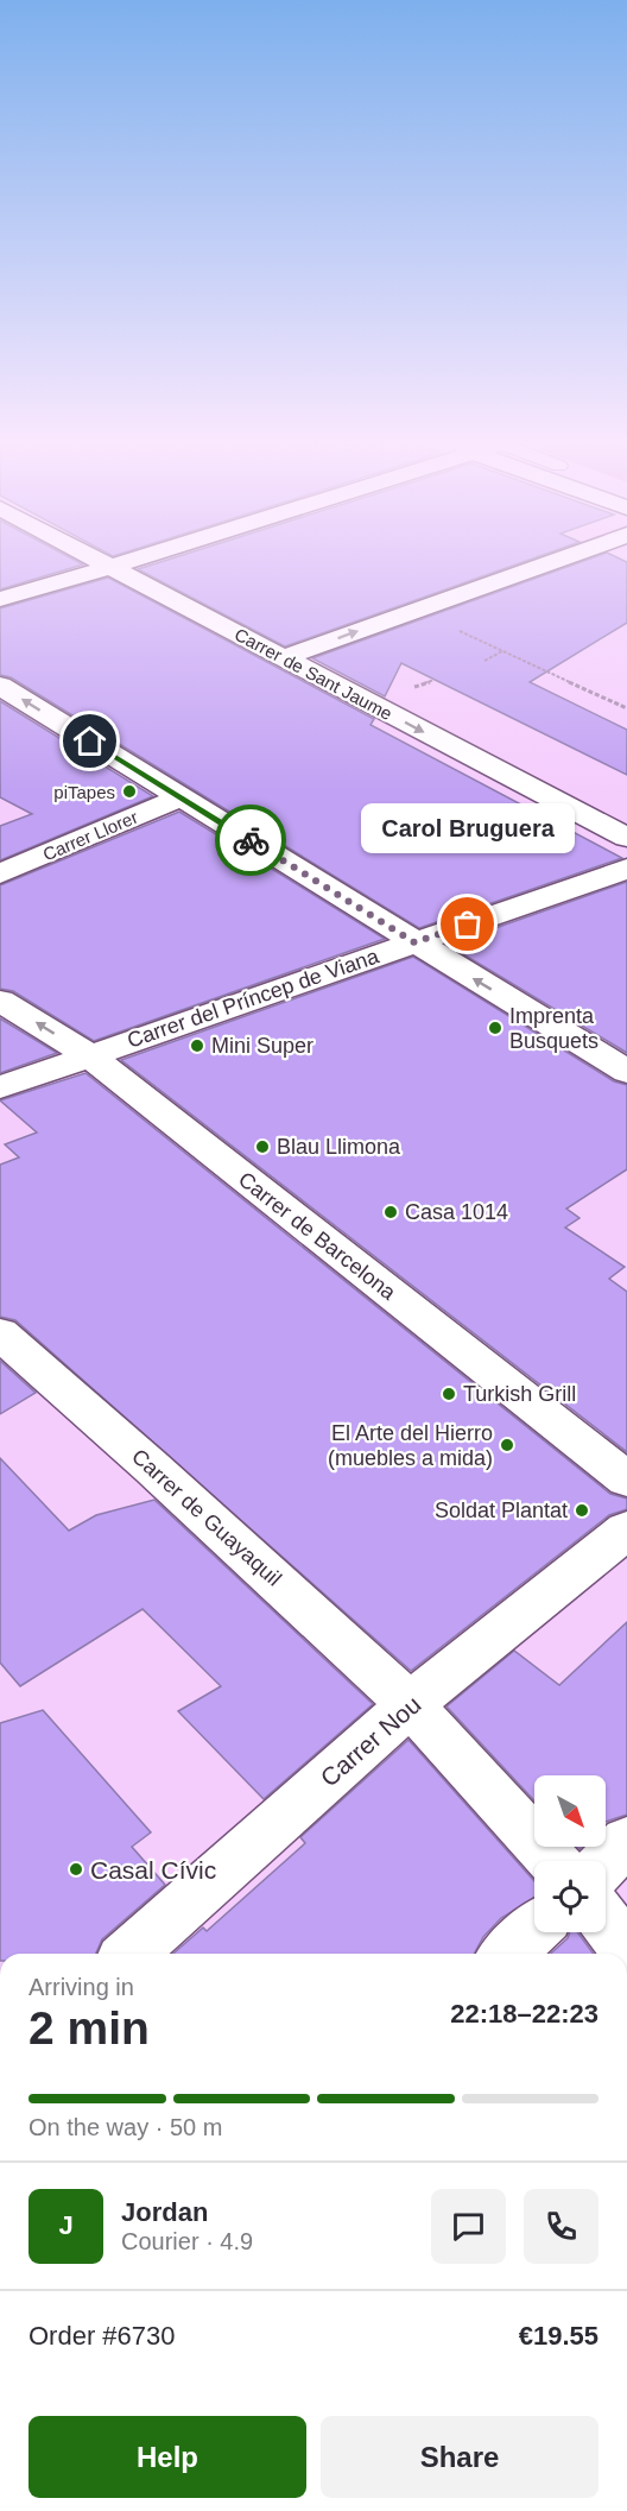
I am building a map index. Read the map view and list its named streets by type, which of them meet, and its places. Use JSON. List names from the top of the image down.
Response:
{
  "streets": {
    "street": [
      "Carrer de Sant Jaume",
      "Carrer Llorer",
      "Carrer del Príncep de Viana",
      "Carrer de Barcelona",
      "Carrer de Guayaquil",
      "Carrer Nou"
    ]
  },
  "crossings": [
    ["Carrer del Príncep de Viana", "Carrer de Barcelona"],
    ["Carrer de Guayaquil", "Carrer Nou"]
  ],
  "places": [
    "piTapes",
    "Carol Bruguera",
    "Imprenta Busquets",
    "Mini Super",
    "Blau Llimona",
    "Casa 1014",
    "Turkish Grill",
    "El Arte del Hierro (muebles a mida)",
    "Soldat Plantat",
    "Casal Cívic"
  ],
  "north": "bottom right",
  "page": {
    "bubble": "Carol Bruguera",
    "heading": ["2 min", "Arriving in", "22:18–22:23"],
    "panel": [
      "Jordan",
      "Courier · 4.9",
      "Order #6730",
      "€19.55"
    ],
    "bar": "On the way · 50 m",
    "round": "J",
    "buttons": ["Help", "Share"]
  }
}
